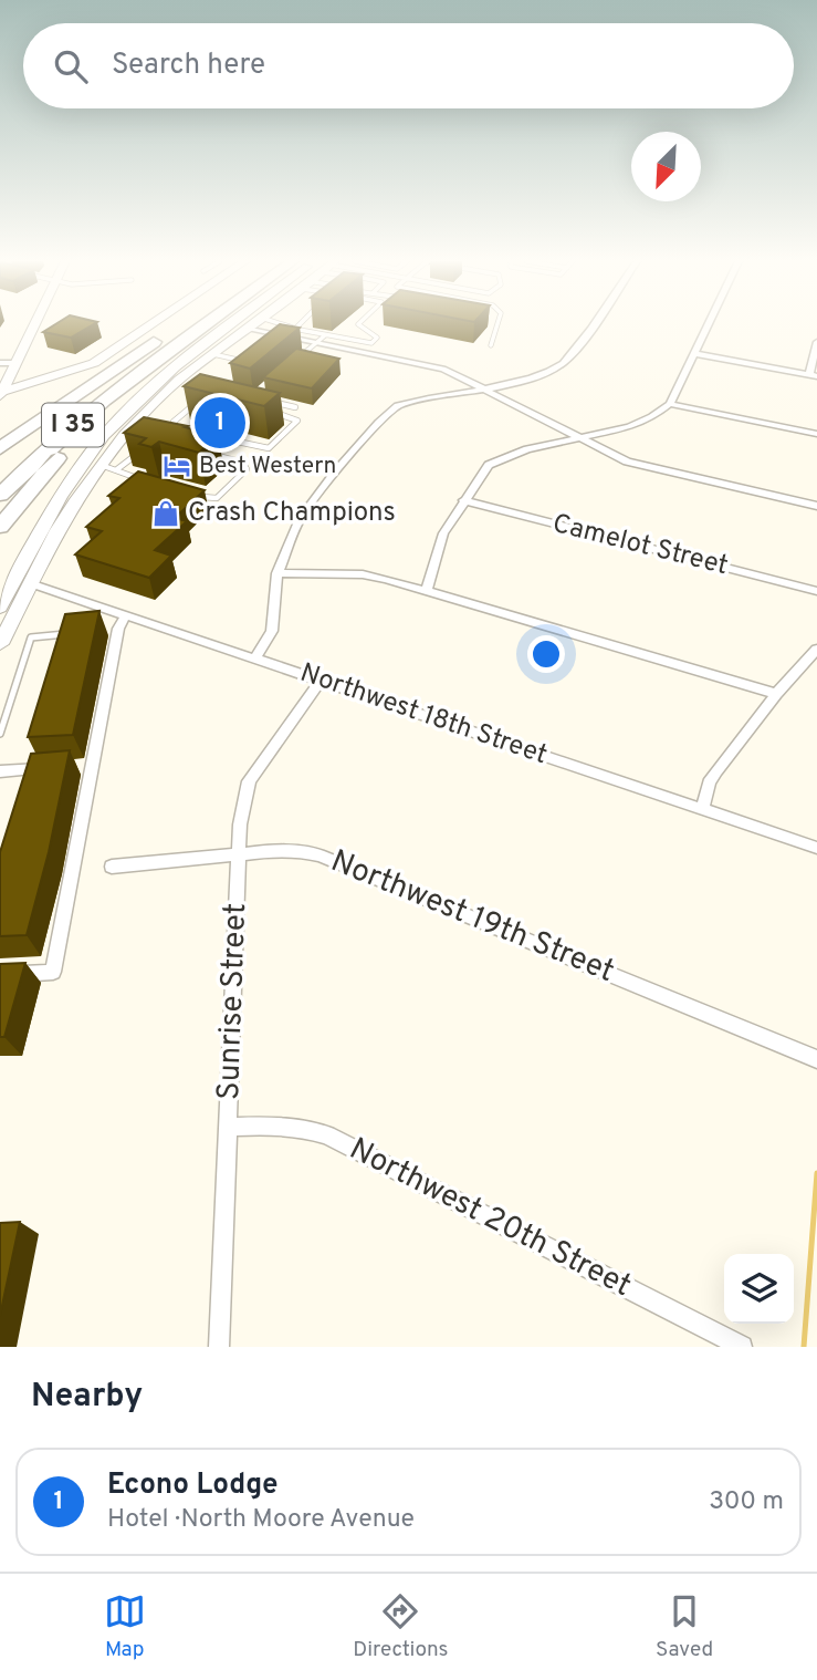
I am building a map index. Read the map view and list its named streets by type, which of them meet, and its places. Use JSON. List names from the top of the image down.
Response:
{
  "streets": {
    "highway": ["I 35"],
    "street": [
      "Camelot Street",
      "Northwest 18th Street",
      "Northwest 19th Street",
      "Sunrise Street",
      "Northwest 20th Street"
    ]
  },
  "crossings": [
    ["Northwest 18th Street", "Sunrise Street"],
    ["Northwest 19th Street", "Sunrise Street"],
    ["Sunrise Street", "Northwest 20th Street"]
  ],
  "places": {
    "hotel": ["Best Western"],
    "shop": ["Crash Champions"]
  },
  "north": "bottom left",
  "page": {
    "search": "Search here",
    "pins": "1",
    "heading": "Nearby",
    "list": [
      {
        "mark": "1",
        "name": "Econo Lodge",
        "note": "Hotel · North Moore Avenue",
        "value": "300 m"
      }
    ],
    "nav": ["Map", "Directions", "Saved"]
  }
}
